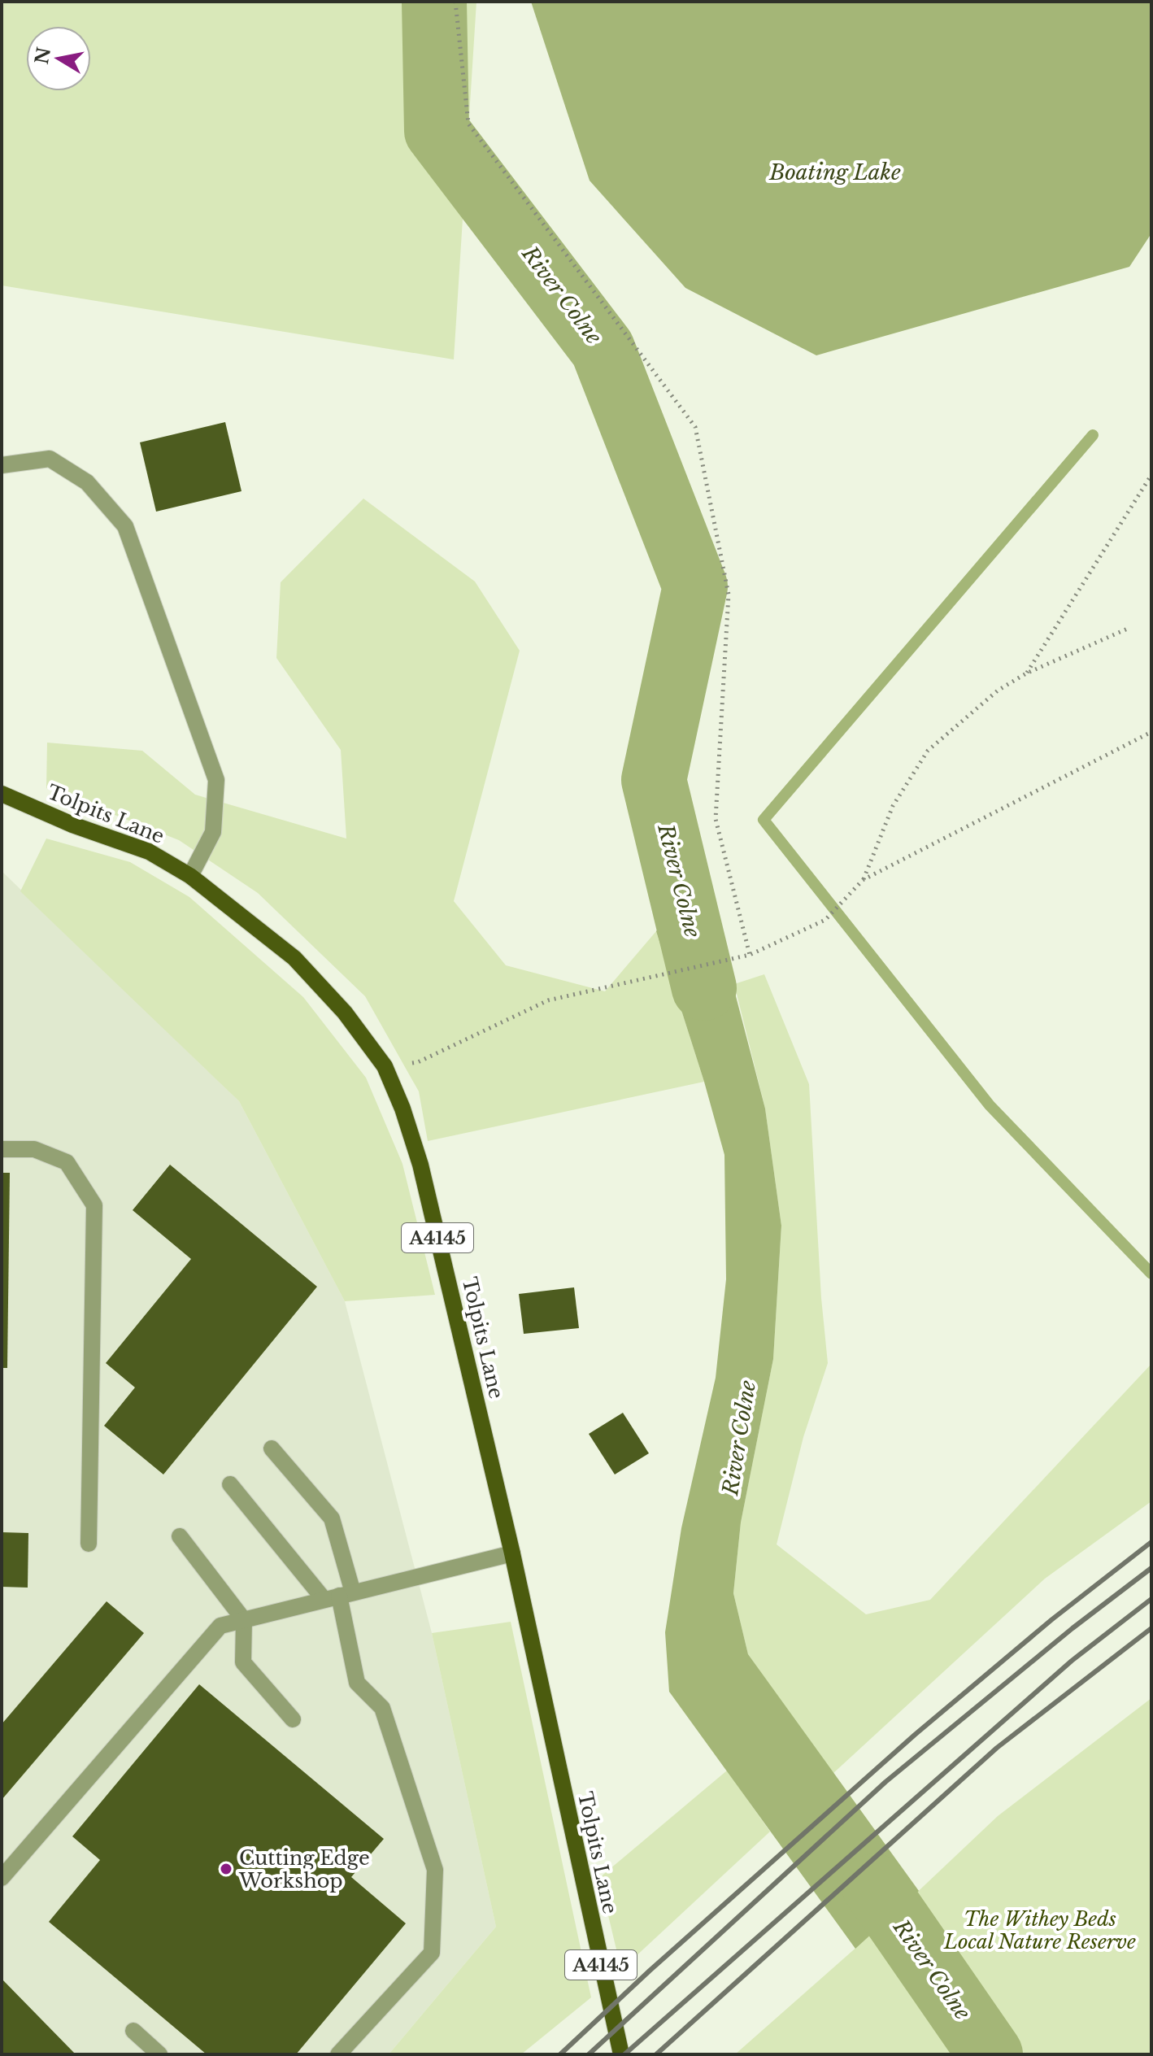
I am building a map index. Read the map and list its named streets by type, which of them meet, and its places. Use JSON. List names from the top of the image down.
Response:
{
  "streets": {
    "main road": ["Tolpits Lane", "A4145"]
  },
  "water": ["Boating Lake", "River Colne"],
  "parks": ["The Withey Beds Local Nature Reserve"],
  "places": ["Cutting Edge Workshop"],
  "north": "left"
}
